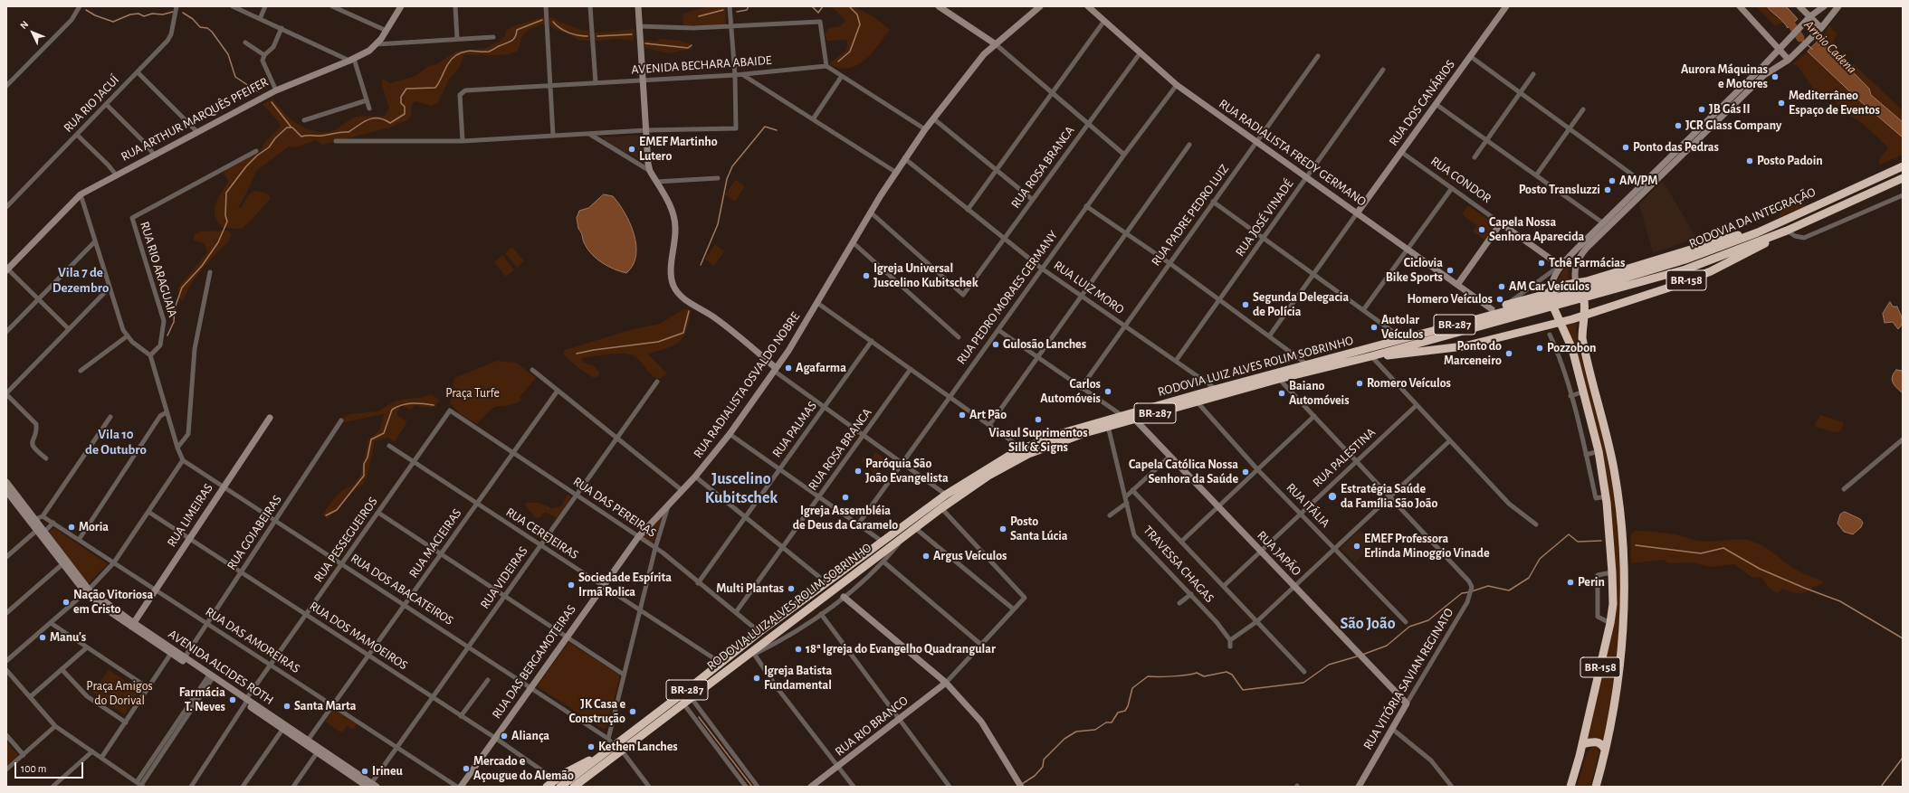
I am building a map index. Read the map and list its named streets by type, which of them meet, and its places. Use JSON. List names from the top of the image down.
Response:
{
  "streets": {
    "highway": [
      "RODOVIA DA INTEGRAÇÃO",
      "BR-158",
      "BR-287",
      "RODOVIA LUIZ ALVES ROLIM SOBRINHO"
    ],
    "street": [
      "AVENIDA BECHARA ABAIDE",
      "RUA DOS CANÁRIOS",
      "RUA RIO JACUÍ",
      "RUA ARTHUR MARQUÊS PFEIFER",
      "RUA RADIALISTA FREDY GERMANO",
      "RUA ROSA BRANCA",
      "RUA CONDOR",
      "RUA PADRE PEDRO LUIZ",
      "RUA JOSÉ VINADÉ",
      "RUA RIO ARAGUAIA",
      "RUA LUIZ MORO",
      "RUA PEDRO MORAES GERMANY",
      "RUA RADIALISTA OSVALDO NOBRE",
      "RUA PALMAS",
      "RUA PALESTINA",
      "RUA ITÁLIA",
      "RUA DAS PEREIRAS",
      "RUA LIMEIRAS",
      "RUA GOIABEIRAS",
      "RUA CEREJEIRAS",
      "RUA PESSEGUEIROS",
      "RUA MACIEIRAS",
      "RUA JAPÃO",
      "TRAVESSA CHAGAS",
      "RUA VIDEIRAS",
      "RUA DOS ABACATEIROS",
      "RUA DOS MAMOEIROS",
      "RUA DAS AMOREIRAS",
      "RUA DAS BERGAMOTEIRAS",
      "AVENIDA ALCIDES ROTH",
      "RUA VITÓRIA SAVIAN REGINATO",
      "RUA RIO BRANCO"
    ]
  },
  "crossings": [
    ["RUA DOS CANÁRIOS", "RUA RADIALISTA FREDY GERMANO"],
    ["RUA DOS CANÁRIOS", "RUA CONDOR"],
    ["RUA RADIALISTA FREDY GERMANO", "RUA ROSA BRANCA"],
    ["RUA RADIALISTA FREDY GERMANO", "RUA PADRE PEDRO LUIZ"],
    ["RUA RADIALISTA FREDY GERMANO", "RUA JOSÉ VINADÉ"],
    ["RUA RADIALISTA FREDY GERMANO", "RUA PEDRO MORAES GERMANY"],
    ["RUA RADIALISTA FREDY GERMANO", "BR-287"],
    ["RUA ROSA BRANCA", "RUA LUIZ MORO"],
    ["RUA ROSA BRANCA", "RUA RADIALISTA OSVALDO NOBRE"],
    ["RUA ROSA BRANCA", "RUA DAS PEREIRAS"],
    ["RUA PADRE PEDRO LUIZ", "RUA LUIZ MORO"],
    ["RUA JOSÉ VINADÉ", "RUA LUIZ MORO"],
    ["RODOVIA DA INTEGRAÇÃO", "BR-158"],
    ["RODOVIA DA INTEGRAÇÃO", "RODOVIA LUIZ ALVES ROLIM SOBRINHO"],
    ["BR-158", "BR-287"],
    ["RUA LUIZ MORO", "RUA PEDRO MORAES GERMANY"],
    ["RUA LUIZ MORO", "RODOVIA LUIZ ALVES ROLIM SOBRINHO"],
    ["RUA LUIZ MORO", "RUA RADIALISTA OSVALDO NOBRE"],
    ["BR-287", "RODOVIA LUIZ ALVES ROLIM SOBRINHO"],
    ["BR-287", "RUA DOS MAMOEIROS"],
    ["RODOVIA LUIZ ALVES ROLIM SOBRINHO", "RUA ITÁLIA"],
    ["RODOVIA LUIZ ALVES ROLIM SOBRINHO", "RUA DAS PEREIRAS"],
    ["RODOVIA LUIZ ALVES ROLIM SOBRINHO", "RUA CEREJEIRAS"],
    ["RODOVIA LUIZ ALVES ROLIM SOBRINHO", "RUA JAPÃO"],
    ["RODOVIA LUIZ ALVES ROLIM SOBRINHO", "TRAVESSA CHAGAS"],
    ["RODOVIA LUIZ ALVES ROLIM SOBRINHO", "RUA VITÓRIA SAVIAN REGINATO"],
    ["RUA RADIALISTA OSVALDO NOBRE", "RUA DAS PEREIRAS"],
    ["RUA RADIALISTA OSVALDO NOBRE", "RUA CEREJEIRAS"],
    ["RUA RADIALISTA OSVALDO NOBRE", "RUA DOS ABACATEIROS"],
    ["RUA RADIALISTA OSVALDO NOBRE", "RUA DAS BERGAMOTEIRAS"],
    ["RUA PALMAS", "RUA DAS PEREIRAS"],
    ["RUA PALESTINA", "RUA ITÁLIA"],
    ["RUA PALESTINA", "RUA JAPÃO"],
    ["RUA PALESTINA", "RUA VITÓRIA SAVIAN REGINATO"],
    ["RUA DAS PEREIRAS", "RUA PESSEGUEIROS"],
    ["RUA DAS PEREIRAS", "RUA MACIEIRAS"],
    ["RUA DAS PEREIRAS", "RUA VIDEIRAS"],
    ["RUA DAS PEREIRAS", "RUA DAS BERGAMOTEIRAS"],
    ["RUA LIMEIRAS", "RUA DOS ABACATEIROS"],
    ["RUA LIMEIRAS", "RUA DOS MAMOEIROS"],
    ["RUA LIMEIRAS", "RUA DAS AMOREIRAS"],
    ["RUA LIMEIRAS", "AVENIDA ALCIDES ROTH"],
    ["RUA GOIABEIRAS", "RUA DOS ABACATEIROS"],
    ["RUA GOIABEIRAS", "RUA DOS MAMOEIROS"],
    ["RUA GOIABEIRAS", "RUA DAS AMOREIRAS"],
    ["RUA GOIABEIRAS", "AVENIDA ALCIDES ROTH"],
    ["RUA CEREJEIRAS", "RUA PESSEGUEIROS"],
    ["RUA CEREJEIRAS", "RUA MACIEIRAS"],
    ["RUA CEREJEIRAS", "RUA VIDEIRAS"],
    ["RUA CEREJEIRAS", "RUA DAS BERGAMOTEIRAS"],
    ["RUA PESSEGUEIROS", "RUA DOS ABACATEIROS"],
    ["RUA PESSEGUEIROS", "RUA DOS MAMOEIROS"],
    ["RUA PESSEGUEIROS", "RUA DAS AMOREIRAS"],
    ["RUA PESSEGUEIROS", "AVENIDA ALCIDES ROTH"],
    ["RUA MACIEIRAS", "RUA DOS ABACATEIROS"],
    ["RUA MACIEIRAS", "RUA DOS MAMOEIROS"],
    ["RUA MACIEIRAS", "RUA DAS AMOREIRAS"],
    ["RUA MACIEIRAS", "AVENIDA ALCIDES ROTH"],
    ["RUA JAPÃO", "RUA VITÓRIA SAVIAN REGINATO"],
    ["RUA VIDEIRAS", "RUA DOS ABACATEIROS"],
    ["RUA VIDEIRAS", "RUA DOS MAMOEIROS"],
    ["RUA VIDEIRAS", "RUA DAS AMOREIRAS"],
    ["RUA VIDEIRAS", "AVENIDA ALCIDES ROTH"],
    ["RUA DOS ABACATEIROS", "RUA DAS BERGAMOTEIRAS"],
    ["RUA DOS MAMOEIROS", "RUA DAS BERGAMOTEIRAS"]
  ],
  "districts": [
    "Vila 7 de Dezembro",
    "Vila 10 de Outubro",
    "Juscelino Kubitschek",
    "São João"
  ],
  "water": ["Arroio Cadena"],
  "parks": ["Praça Turfe", "Praça Amigos do Dorival"],
  "places": [
    "Aurora Máquinas e Motores",
    "Mediterrâneo Espaço de Eventos",
    "JB Gás II",
    "JCR Glass Company",
    "Ponto das Pedras",
    "EMEF Martinho Lutero",
    "Posto Padoin",
    "AM/PM",
    "Posto Transluzzi",
    "Capela Nossa Senhora Aparecida",
    "Tchê Farmácias",
    "Ciclovia Bike Sports",
    "Igreja Universal Juscelino Kubitschek",
    "AM Car Veículos",
    "Homero Veículos",
    "Segunda Delegacia de Polícia",
    "Autolar Veículos",
    "Gulosão Lanches",
    "Pozzobon",
    "Ponto do Marceneiro",
    "Agafarma",
    "Romero Veículos",
    "Carlos Automóveis",
    "Baiano Automóveis",
    "Art Pão",
    "Viasul Suprimentos Silk & Signs",
    "Paróquia São João Evangelista",
    "Capela Católica Nossa Senhora da Saúde",
    "Estratégia Saúde da Família São João",
    "Igreja Assembléia de Deus da Caramelo",
    "Moria",
    "Posto Santa Lúcia",
    "EMEF Professora Erlinda Minoggio Vinade",
    "Argus Veículos",
    "Perin",
    "Sociedade Espírita Irmã Rolica",
    "Multi Plantas",
    "Nação Vitoriosa em Cristo",
    "Manu's",
    "18ª Igreja do Evangelho Quadrangular",
    "Igreja Batista Fundamental",
    "Farmácia T. Neves",
    "Santa Marta",
    "JK Casa e Construção",
    "Aliança",
    "Kethen Lanches",
    "Mercado e Açougue do Alemão",
    "Irineu"
  ],
  "scale_bar": "100 m",
  "north": "top left"
}
